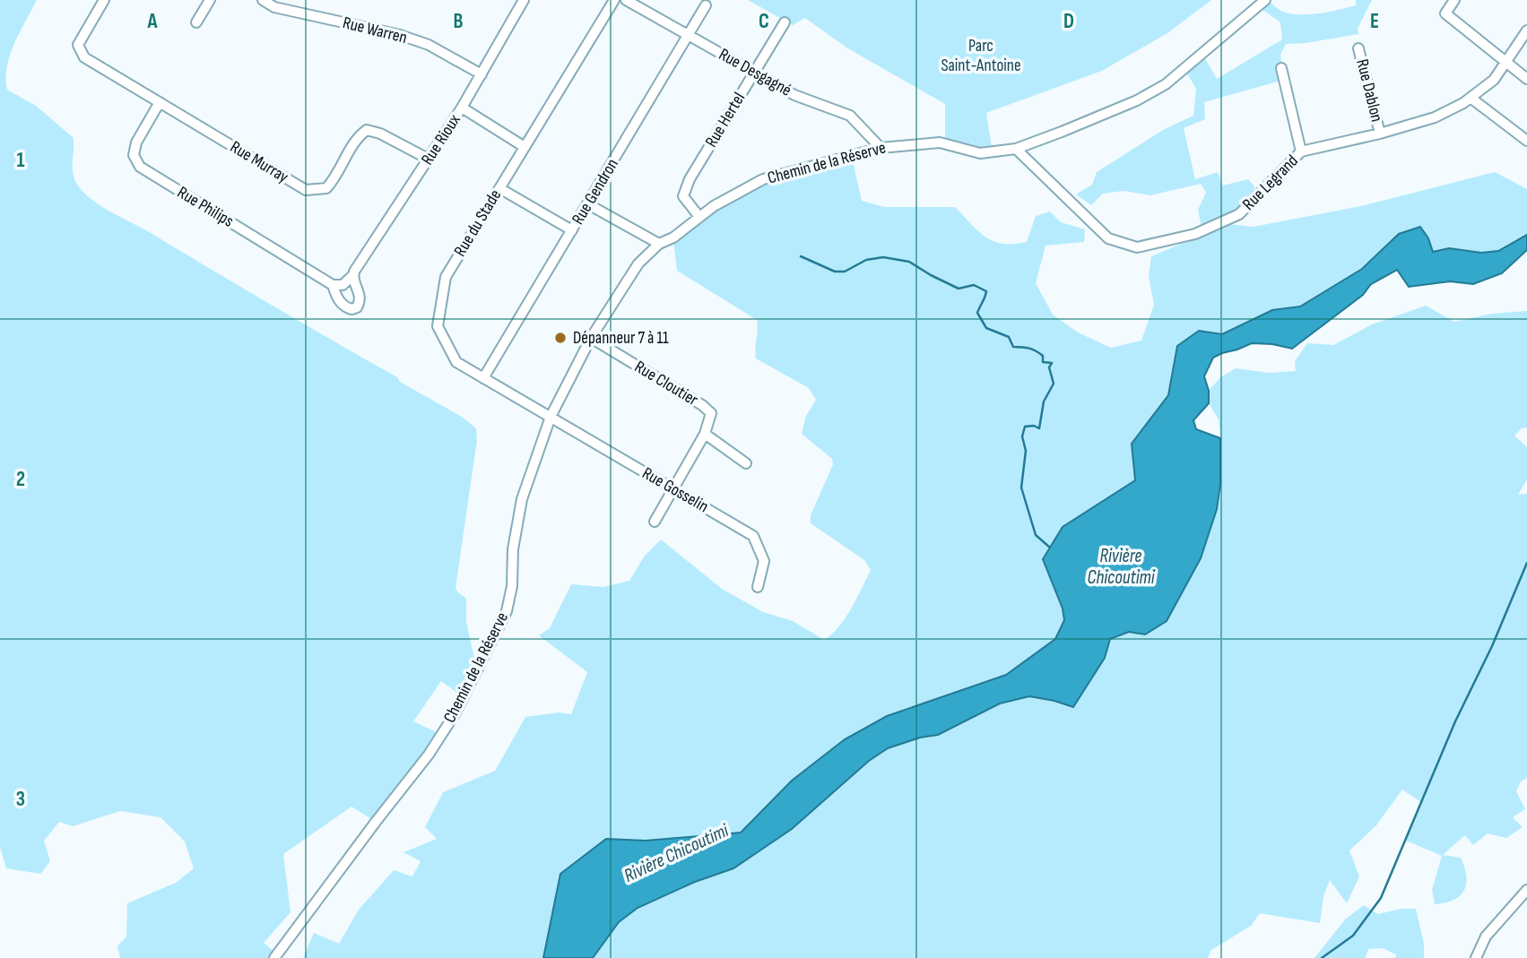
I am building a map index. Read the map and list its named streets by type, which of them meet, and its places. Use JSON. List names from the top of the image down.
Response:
{
  "streets": {
    "street": [
      "Rue Warren",
      "Rue Desgagné",
      "Rue Dablon",
      "Rue Hertel",
      "Rue Rioux",
      "Rue Murray",
      "Chemin de la Réserve",
      "Rue Legrand",
      "Rue Gendron",
      "Rue Philips",
      "Rue du Stade",
      "Rue Cloutier",
      "Rue Gosselin"
    ]
  },
  "crossings": [
    ["Rue Warren", "Rue Rioux"],
    ["Rue Desgagné", "Rue Hertel"],
    ["Rue Desgagné", "Chemin de la Réserve"],
    ["Rue Desgagné", "Rue Gendron"],
    ["Rue Dablon", "Rue Legrand"],
    ["Rue Hertel", "Chemin de la Réserve"],
    ["Rue Rioux", "Rue Murray"],
    ["Rue Murray", "Rue Philips"],
    ["Chemin de la Réserve", "Rue Legrand"],
    ["Chemin de la Réserve", "Rue du Stade"],
    ["Chemin de la Réserve", "Rue Cloutier"],
    ["Chemin de la Réserve", "Rue Gosselin"],
    ["Rue Gendron", "Rue du Stade"],
    ["Rue du Stade", "Rue Gosselin"]
  ],
  "water": ["Rivière Chicoutimi"],
  "parks": ["Parc Saint-Antoine"],
  "places": ["Dépanneur 7 à 11"],
  "grid": {
    "columns": [
      "A",
      "B",
      "C",
      "D",
      "E"
    ],
    "rows": ["1", "2", "3"]
  }
}
